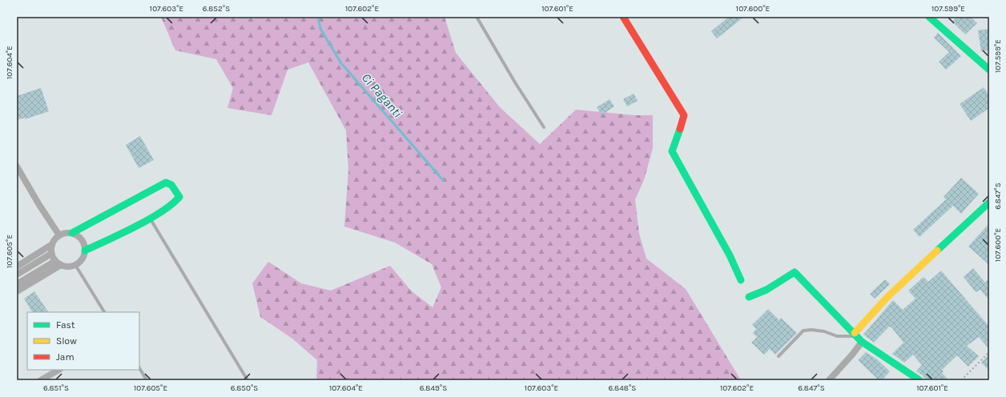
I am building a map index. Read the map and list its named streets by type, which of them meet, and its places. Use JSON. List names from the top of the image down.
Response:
{
  "water": ["Ci Paganti"],
  "legend": ["Fast", "Slow", "Jam"],
  "coordinates": [
    "107.603°E",
    "6.852°S",
    "107.602°E",
    "107.601°E",
    "107.600°E",
    "107.599°E",
    "107.604°E",
    "6.847°S",
    "107.605°E",
    "6.851°S",
    "6.850°S",
    "6.849°S",
    "6.848°S"
  ]
}
